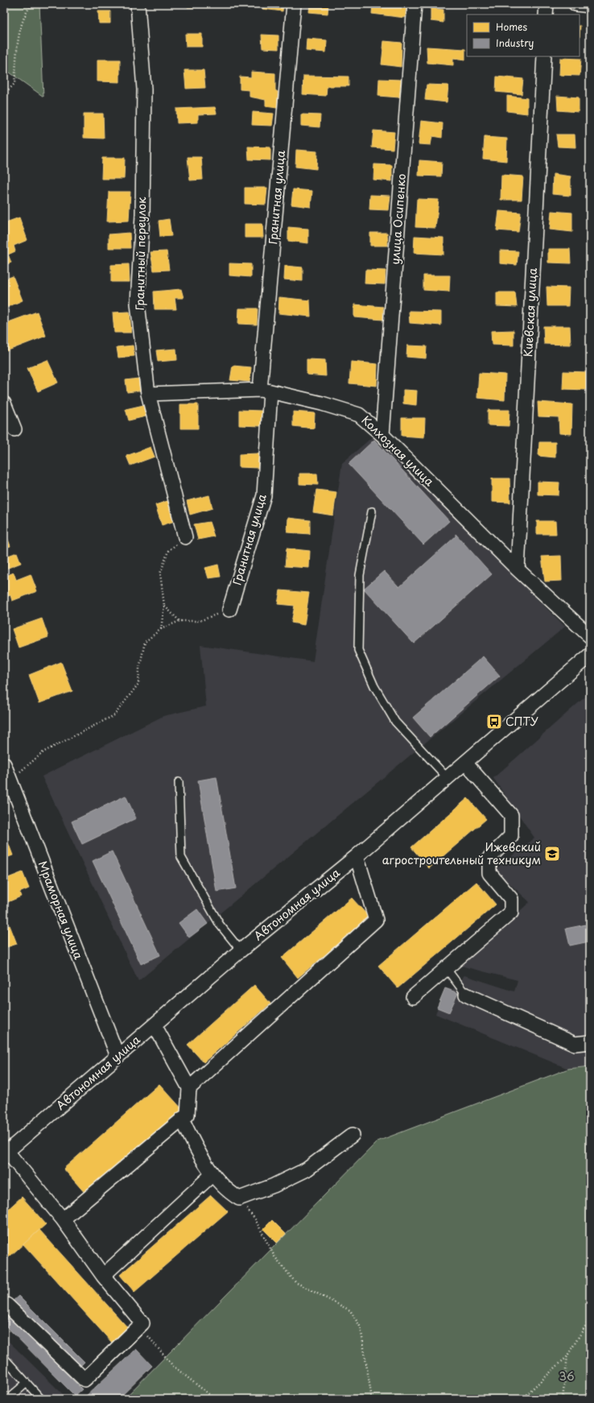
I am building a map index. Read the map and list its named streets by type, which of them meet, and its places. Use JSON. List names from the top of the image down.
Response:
{
  "streets": {
    "street": [
      "Гранитная улица",
      "улица Осипенко",
      "Гранитный переулок",
      "Киевская улица",
      "Колхозная улица",
      "Автономная улица",
      "Мраморная улица"
    ]
  },
  "crossings": [
    ["Гранитная улица", "Колхозная улица"],
    ["улица Осипенко", "Колхозная улица"],
    ["Гранитный переулок", "Колхозная улица"],
    ["Киевская улица", "Колхозная улица"],
    ["Автономная улица", "Мраморная улица"]
  ],
  "parks": ["36"],
  "places": {
    "bus stop": ["СПТУ"],
    "school or university": ["Ижевский агростроительный техникум"]
  },
  "legend": ["Homes", "Industry"]
}
